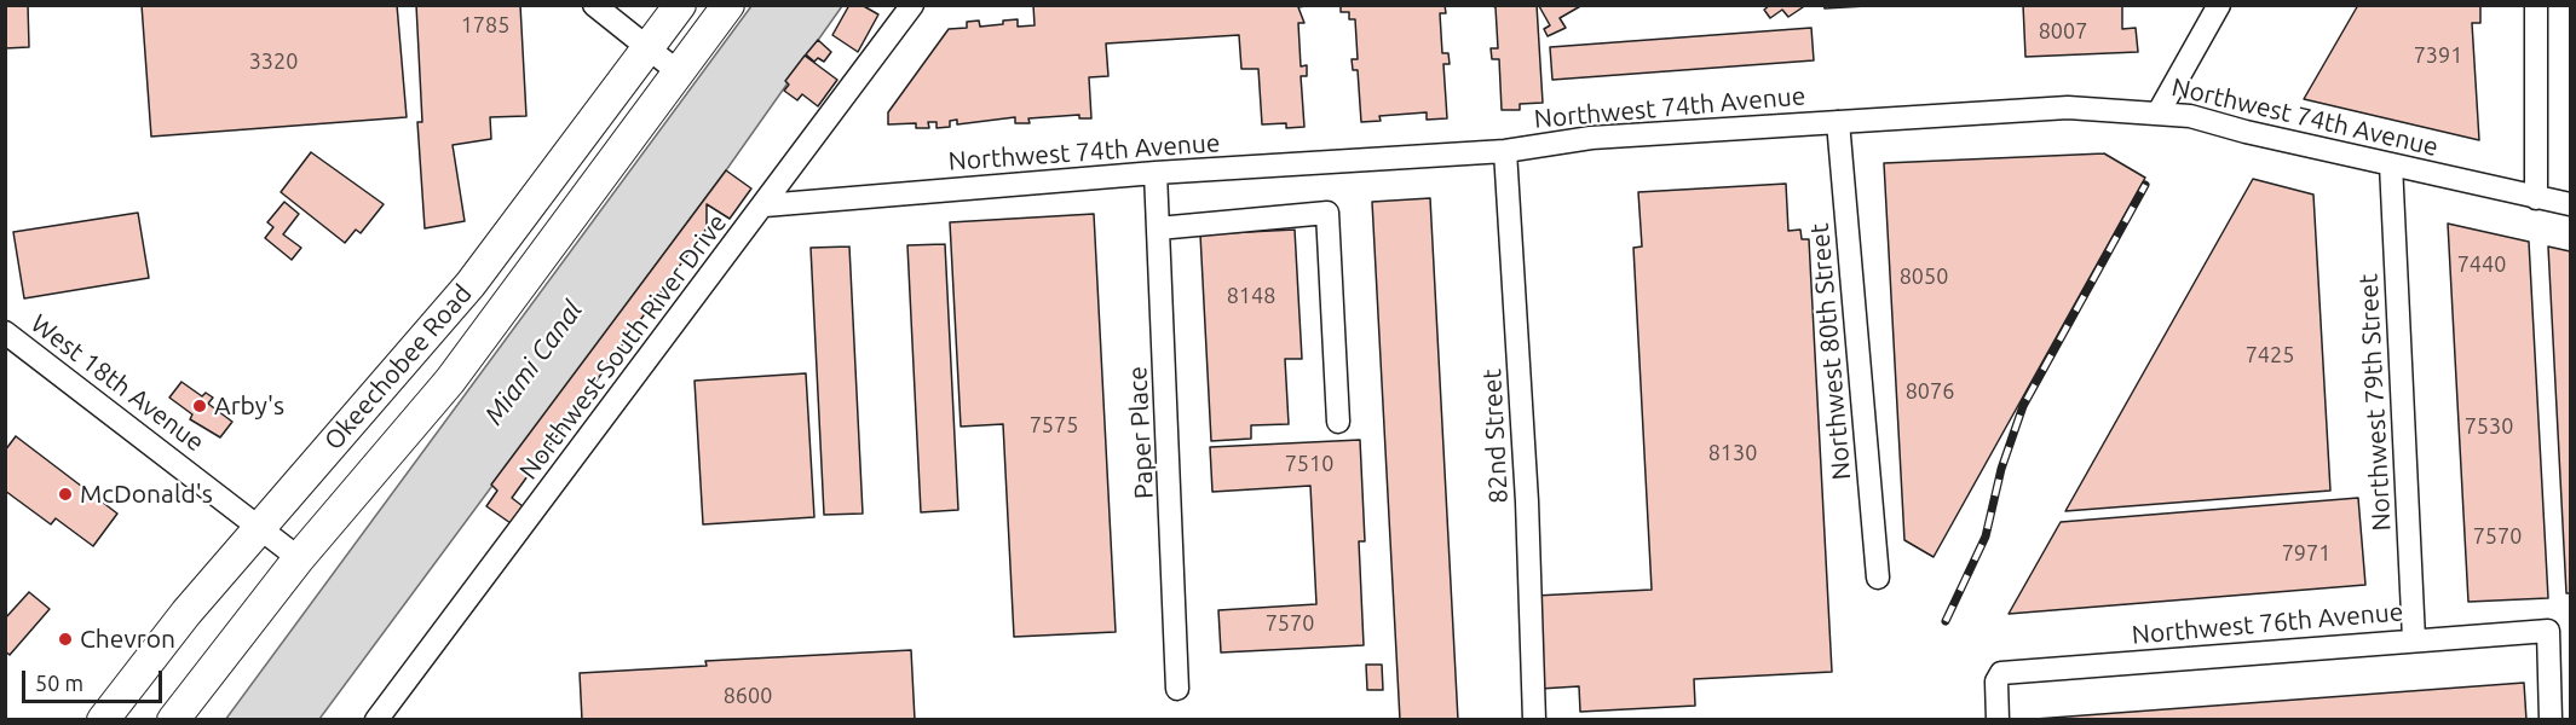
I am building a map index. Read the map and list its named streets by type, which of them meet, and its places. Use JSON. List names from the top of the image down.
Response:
{
  "streets": {
    "highway": ["Okeechobee Road"],
    "street": [
      "Northwest 74th Avenue",
      "Northwest South River Drive",
      "Northwest 80th Street",
      "West 18th Avenue",
      "Northwest 79th Street",
      "Paper Place",
      "82nd Street",
      "Northwest 76th Avenue"
    ]
  },
  "crossings": [
    ["Northwest 74th Avenue", "Northwest South River Drive"],
    ["Northwest 74th Avenue", "Northwest 80th Street"],
    ["Northwest 74th Avenue", "Northwest 79th Street"],
    ["Northwest 74th Avenue", "Paper Place"],
    ["Northwest 74th Avenue", "82nd Street"],
    ["Okeechobee Road", "West 18th Avenue"],
    ["Northwest 79th Street", "Northwest 76th Avenue"]
  ],
  "water": ["Miami Canal"],
  "places": ["Arby's", "McDonald's", "Chevron"],
  "house_numbers": [
    "1785",
    "8007",
    "7391",
    "3320",
    "7440",
    "8050",
    "8148",
    "7425",
    "8076",
    "7575",
    "7530",
    "8130",
    "7510",
    "7570",
    "7971",
    "7570",
    "8600"
  ],
  "scale_bar": "50 m"
}
